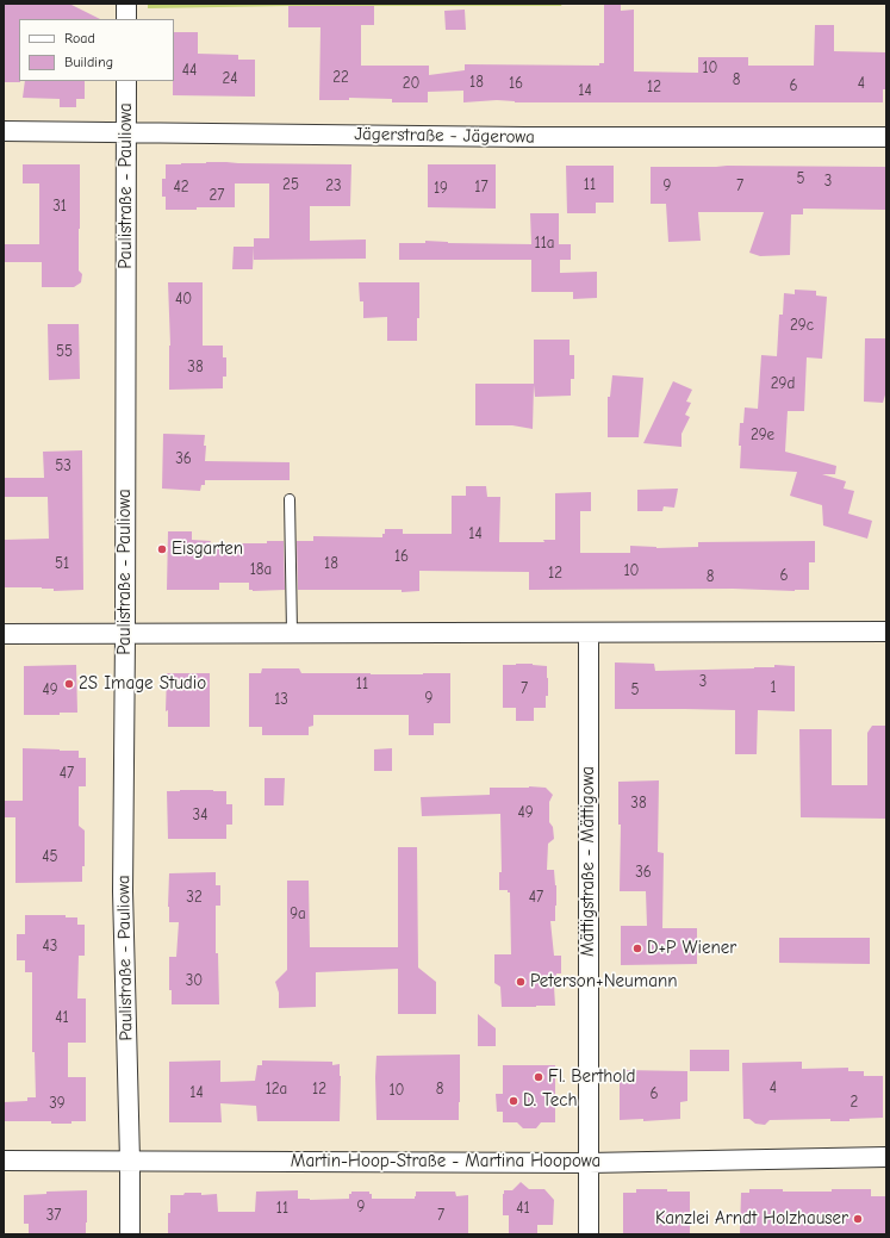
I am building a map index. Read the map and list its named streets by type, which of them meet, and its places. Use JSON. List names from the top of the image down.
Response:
{
  "streets": {
    "street": [
      "Jägerstraße - Jägerowa",
      "Paulistraße - Pauliowa",
      "Mättigstraße - Mättigowa",
      "Martin-Hoop-Straße - Martina Hoopowa"
    ]
  },
  "crossings": [
    ["Jägerstraße - Jägerowa", "Paulistraße - Pauliowa"],
    ["Paulistraße - Pauliowa", "Martin-Hoop-Straße - Martina Hoopowa"],
    ["Mättigstraße - Mättigowa", "Martin-Hoop-Straße - Martina Hoopowa"]
  ],
  "places": [
    "Eisgarten",
    "2S Image Studio",
    "D+P Wiener",
    "Peterson+Neumann",
    "Fl. Berthold",
    "D. Tech",
    "Kanzlei Arndt Holzhauser"
  ],
  "house_numbers": [
    "10",
    "44",
    "22",
    "24",
    "8",
    "18",
    "20",
    "16",
    "4",
    "6",
    "12",
    "14",
    "5",
    "3",
    "25",
    "11",
    "23",
    "9",
    "7",
    "42",
    "17",
    "19",
    "27",
    "31",
    "11a",
    "40",
    "29c",
    "55",
    "38",
    "29d",
    "29e",
    "36",
    "53",
    "14",
    "16",
    "51",
    "18",
    "18a",
    "10",
    "12",
    "6",
    "8",
    "3",
    "11",
    "1",
    "7",
    "49",
    "5",
    "9",
    "13",
    "47",
    "38",
    "49",
    "34",
    "45",
    "36",
    "32",
    "47",
    "9a",
    "43",
    "30",
    "41",
    "4",
    "12a",
    "12",
    "8",
    "10",
    "14",
    "6",
    "2",
    "39",
    "9",
    "11",
    "41",
    "37",
    "7"
  ],
  "legend": ["Road", "Building"]
}
